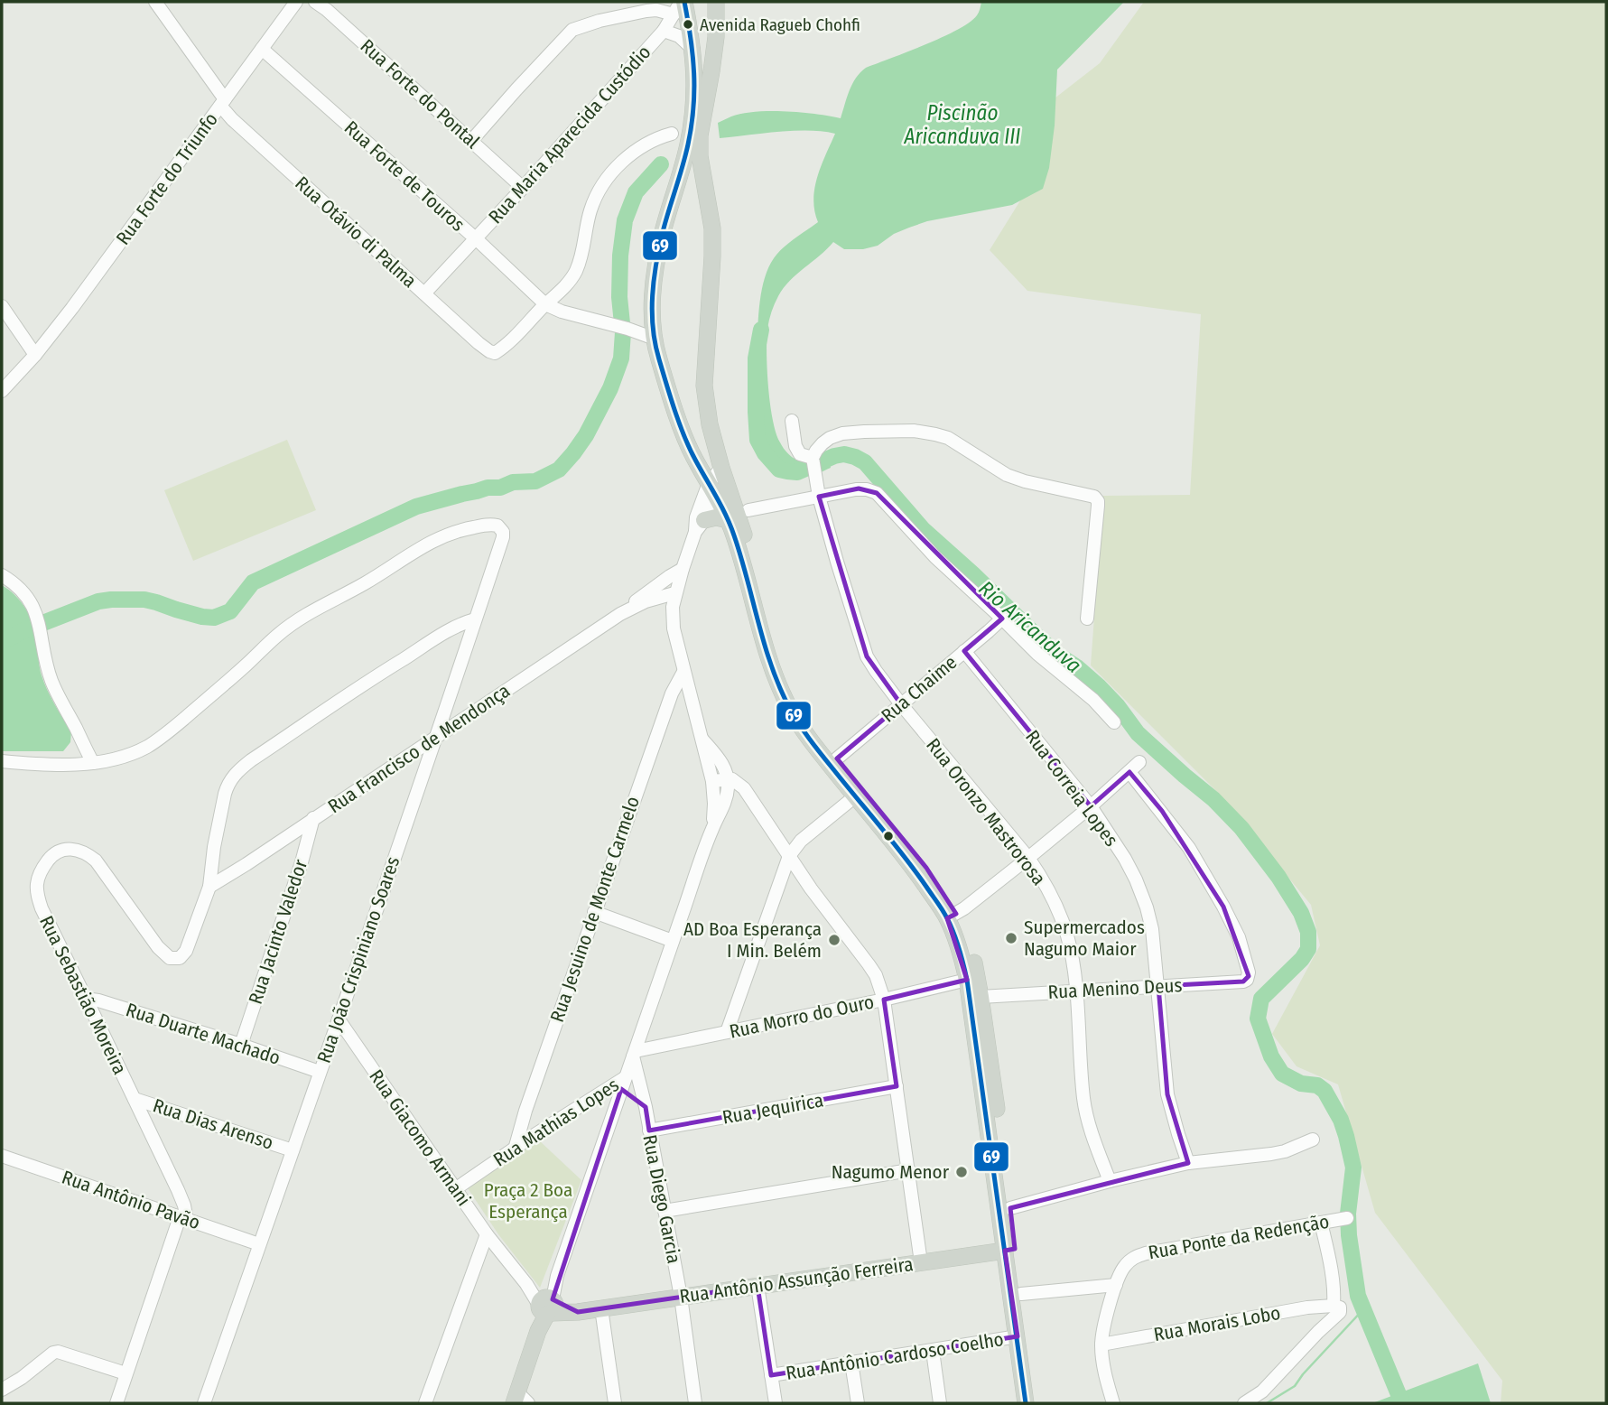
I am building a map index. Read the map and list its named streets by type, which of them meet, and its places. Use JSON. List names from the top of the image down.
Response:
{
  "streets": {
    "main road": ["Rua Antônio Assunção Ferreira"],
    "street": [
      "Rua Forte do Pontal",
      "Rua Maria Aparecida Custódio",
      "Rua Forte de Touros",
      "Rua Forte do Triunfo",
      "Rua Otávio di Palma",
      "Rua Chaime",
      "Rua Francisco de Mendonça",
      "Rua Correia Lopes",
      "Rua Oronzo Mastrorosa",
      "Rua Jesuino de Monte Carmelo",
      "Rua Jacinto Valedor",
      "Rua João Crispiniano Soares",
      "Rua Menino Deus",
      "Rua Sebastião Moreira",
      "Rua Morro do Ouro",
      "Rua Duarte Machado",
      "Rua Jequirica",
      "Rua Mathias Lopes",
      "Rua Dias Arenso",
      "Rua Giacomo Armani",
      "Rua Diego Garcia",
      "Rua Antônio Pavão",
      "Rua Ponte da Redenção",
      "Rua Morais Lobo",
      "Rua Antônio Cardoso Coelho"
    ]
  },
  "crossings": [
    ["Rua Forte do Pontal", "Rua Maria Aparecida Custódio"],
    ["Rua Maria Aparecida Custódio", "Rua Forte de Touros"],
    ["Rua Maria Aparecida Custódio", "Rua Otávio di Palma"],
    ["Rua Forte de Touros", "Rua Forte do Triunfo"],
    ["Rua Forte de Touros", "Rua Otávio di Palma"],
    ["Rua Forte do Triunfo", "Rua Otávio di Palma"],
    ["Rua Chaime", "Rua Correia Lopes"],
    ["Rua Chaime", "Rua Oronzo Mastrorosa"],
    ["Rua Francisco de Mendonça", "Rua Jacinto Valedor"],
    ["Rua Francisco de Mendonça", "Rua João Crispiniano Soares"],
    ["Rua Francisco de Mendonça", "Rua Sebastião Moreira"],
    ["Rua Correia Lopes", "Rua Menino Deus"],
    ["Rua Oronzo Mastrorosa", "Rua Menino Deus"],
    ["Rua Jesuino de Monte Carmelo", "Rua Mathias Lopes"],
    ["Rua Jacinto Valedor", "Rua Duarte Machado"],
    ["Rua João Crispiniano Soares", "Rua Sebastião Moreira"],
    ["Rua João Crispiniano Soares", "Rua Duarte Machado"],
    ["Rua João Crispiniano Soares", "Rua Dias Arenso"],
    ["Rua João Crispiniano Soares", "Rua Giacomo Armani"],
    ["Rua João Crispiniano Soares", "Rua Antônio Pavão"],
    ["Rua Sebastião Moreira", "Rua Duarte Machado"],
    ["Rua Sebastião Moreira", "Rua Dias Arenso"],
    ["Rua Sebastião Moreira", "Rua Antônio Pavão"],
    ["Rua Morro do Ouro", "Rua Diego Garcia"],
    ["Rua Jequirica", "Rua Diego Garcia"],
    ["Rua Mathias Lopes", "Rua Giacomo Armani"],
    ["Rua Giacomo Armani", "Rua Antônio Assunção Ferreira"],
    ["Rua Diego Garcia", "Rua Antônio Assunção Ferreira"],
    ["Rua Ponte da Redenção", "Rua Morais Lobo"]
  ],
  "water": ["Piscinão Aricanduva III", "Rio Aricanduva"],
  "parks": ["Praça 2 Boa Esperança"],
  "places": [
    "Avenida Ragueb Chohfi",
    "Supermercados Nagumo Maior",
    "AD Boa Esperança I Min. Belém",
    "Nagumo Menor"
  ],
  "lines": ["transit line 69"]
}
